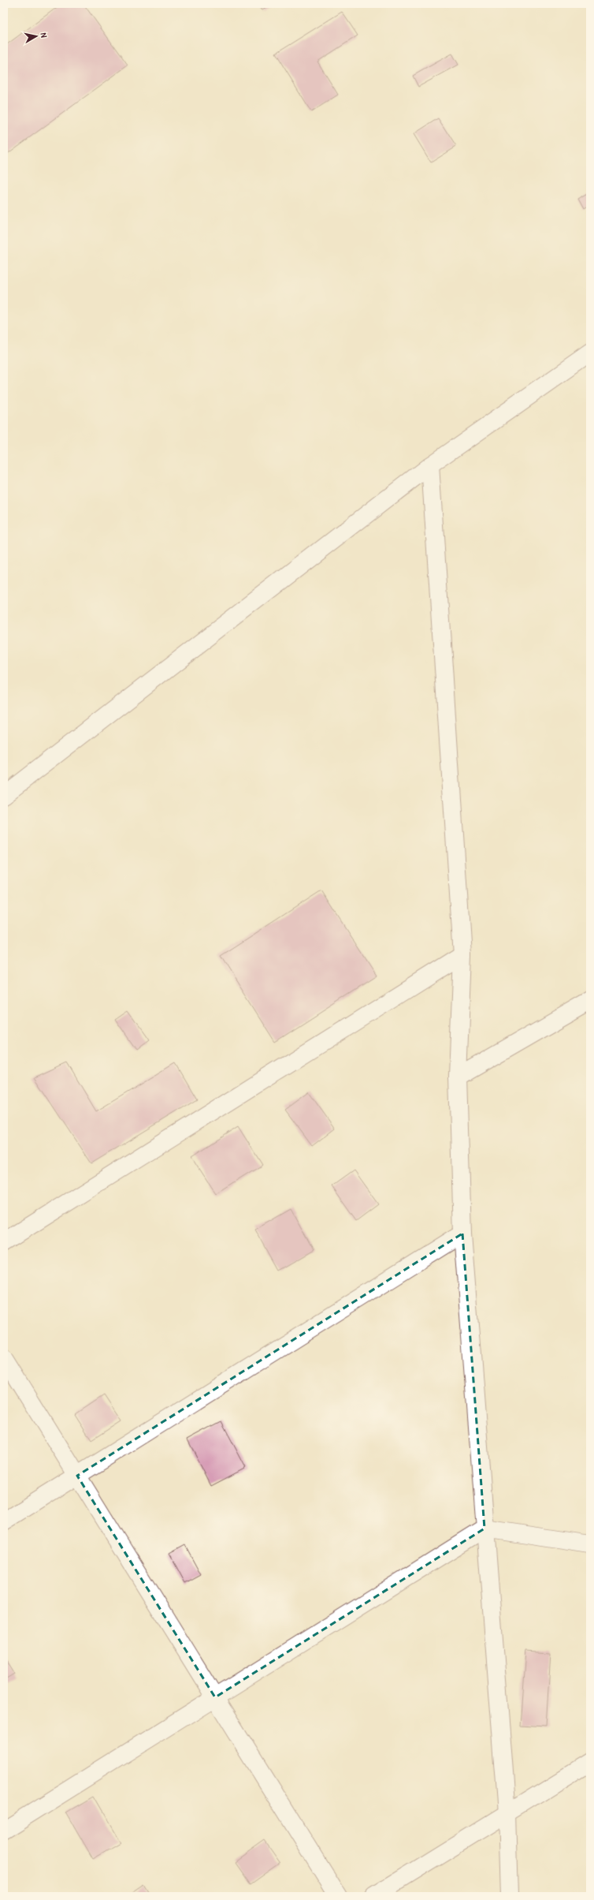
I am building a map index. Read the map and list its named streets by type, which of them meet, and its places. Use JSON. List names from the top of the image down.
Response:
{
  "north": "right"
}
